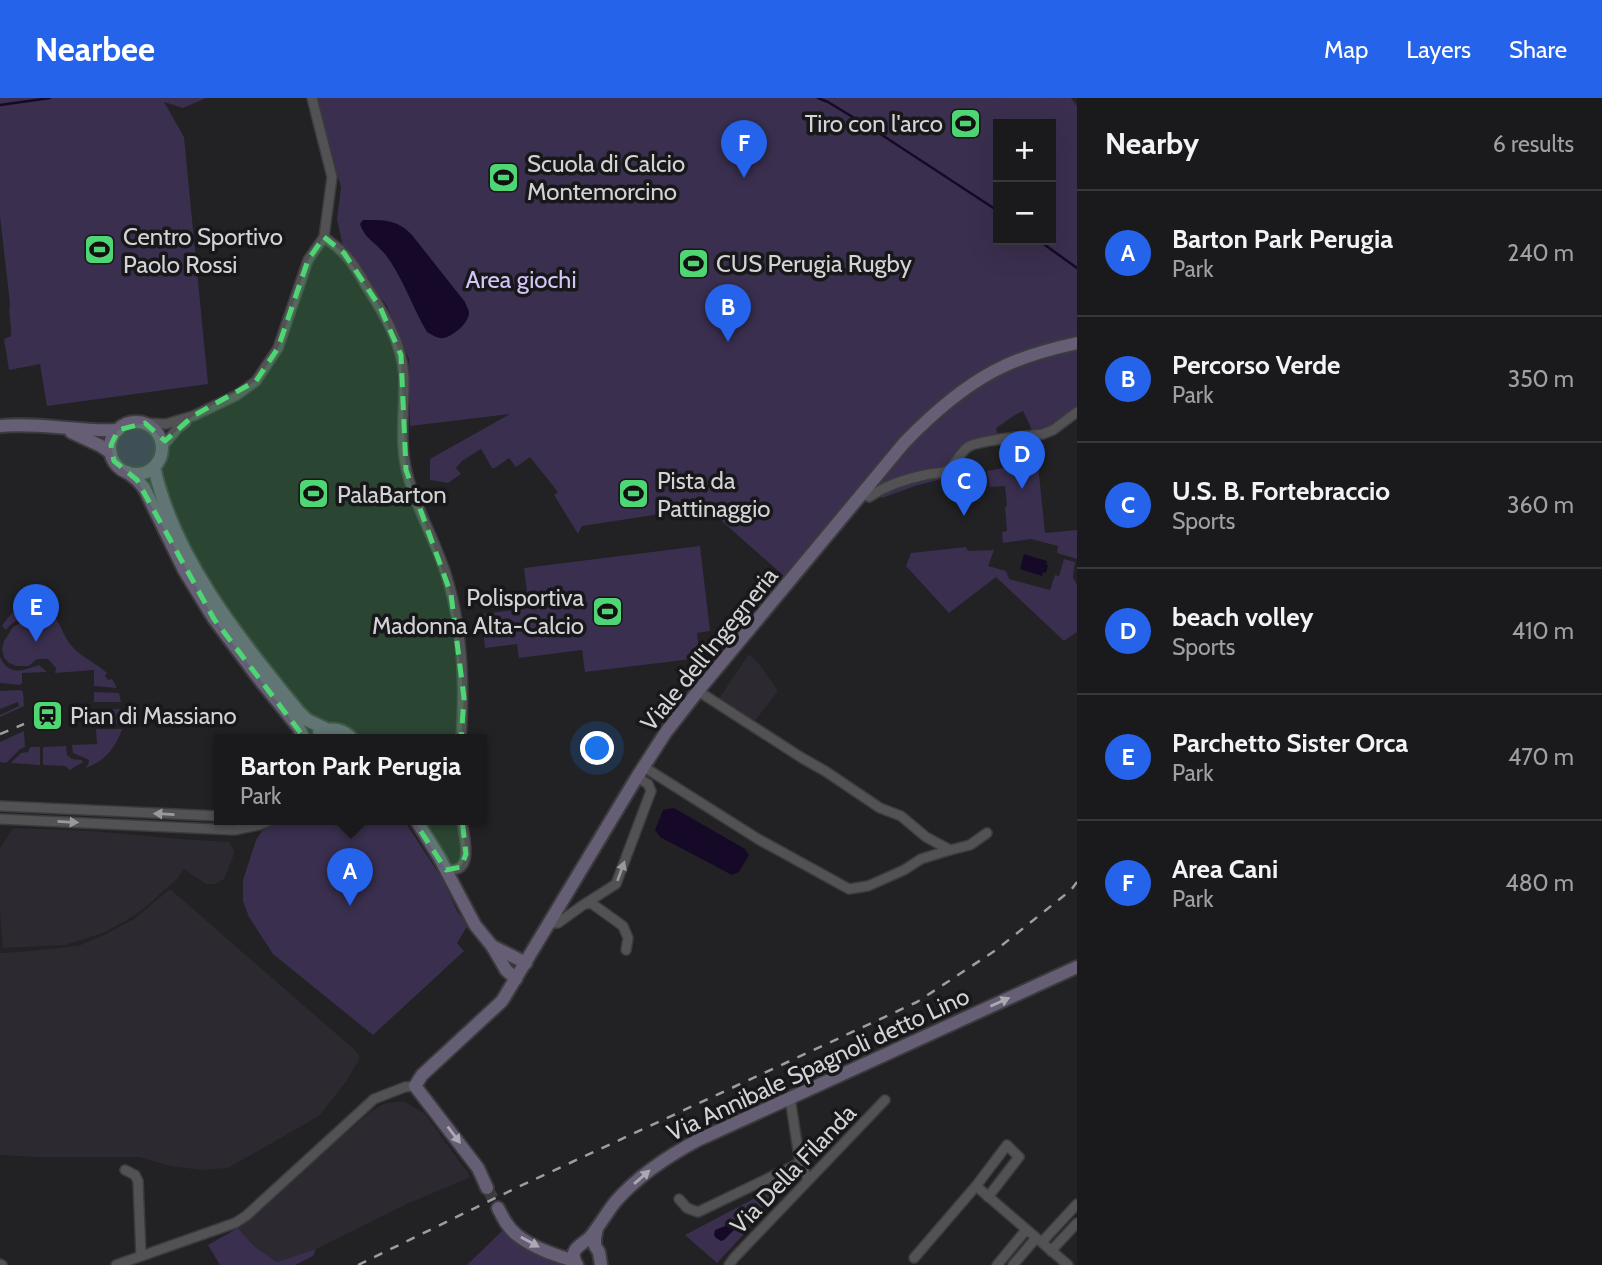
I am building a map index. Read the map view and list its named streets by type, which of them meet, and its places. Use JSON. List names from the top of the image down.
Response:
{
  "streets": {
    "street": ["Viale dell'Ingegneria", "Via Annibale Spagnoli detto Lino", "Via Della Filanda"]
  },
  "one_way": ["Via Annibale Spagnoli detto Lino"],
  "parks": ["Area giochi"],
  "places": {
    "sports": [
      "Tiro con l'arco",
      "Scuola di Calcio Montemorcino",
      "Centro Sportivo Paolo Rossi",
      "CUS Perugia Rugby",
      "PalaBarton",
      "Pista da Pattinaggio",
      "Polisportiva Madonna Alta-Calcio"
    ],
    "station": ["Pian di Massiano"]
  },
  "page": {
    "header": "Nearbee",
    "nav": ["Map", "Layers", "Share"],
    "heading": ["Nearby", "6 results"],
    "map_buttons": ["+", "−"],
    "pins": [
      "F",
      "B",
      "D",
      "C",
      "E",
      "A"
    ],
    "list": [
      {
        "mark": "A",
        "name": "Barton Park Perugia",
        "note": "Park",
        "value": "240 m"
      },
      {
        "mark": "B",
        "name": "Percorso Verde",
        "note": "Park",
        "value": "350 m"
      },
      {
        "mark": "C",
        "name": "U.S. B. Fortebraccio",
        "note": "Sports",
        "value": "360 m"
      },
      {
        "mark": "D",
        "name": "beach volley",
        "note": "Sports",
        "value": "410 m"
      },
      {
        "mark": "E",
        "name": "Parchetto Sister Orca",
        "note": "Park",
        "value": "470 m"
      },
      {
        "mark": "F",
        "name": "Area Cani",
        "note": "Park",
        "value": "480 m"
      }
    ],
    "popup": ["Barton Park Perugia", "Park"]
  }
}
